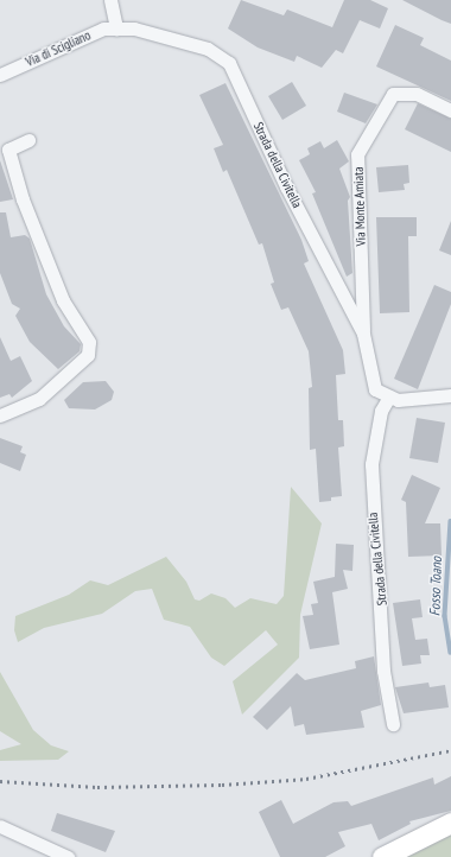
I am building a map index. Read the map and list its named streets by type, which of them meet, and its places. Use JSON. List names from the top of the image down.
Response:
{
  "streets": {
    "street": ["Via di Scigliano", "Strada della Civitella", "Via Monte Amiata"]
  },
  "crossings": [
    ["Via di Scigliano", "Strada della Civitella"],
    ["Strada della Civitella", "Via Monte Amiata"]
  ],
  "water": ["Fosso Toano"]
}
